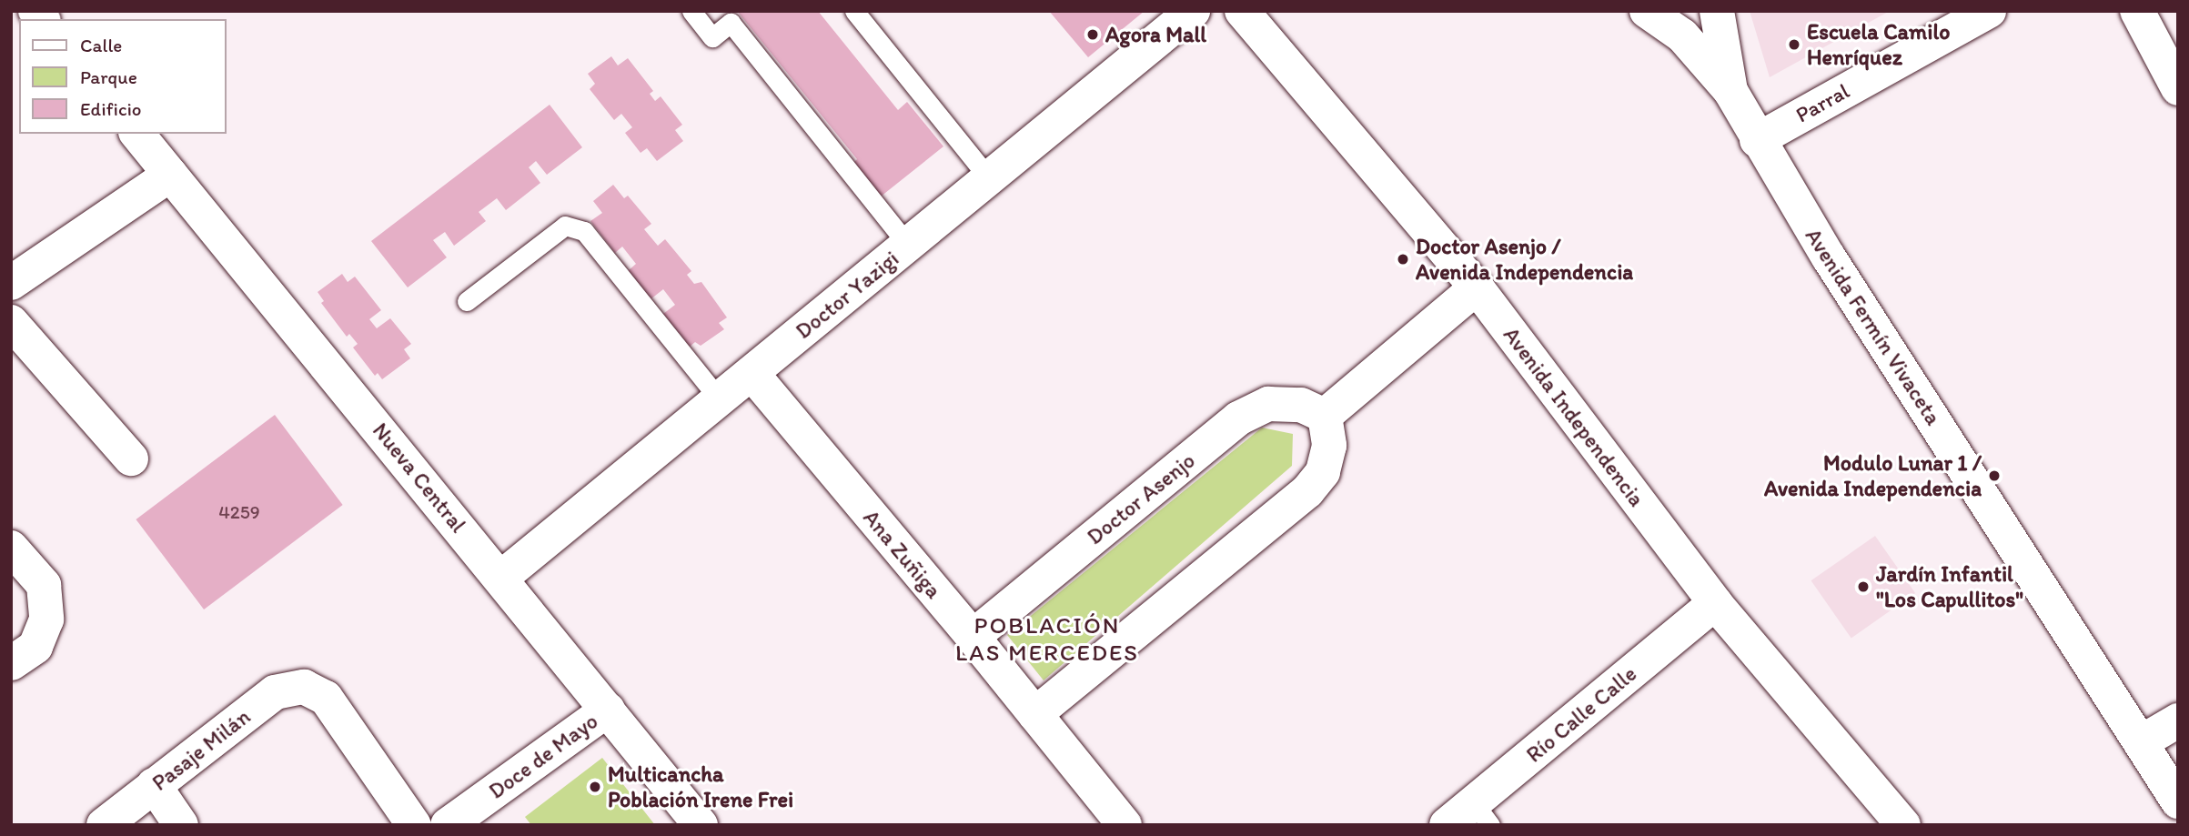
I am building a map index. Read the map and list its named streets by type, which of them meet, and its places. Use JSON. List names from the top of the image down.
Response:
{
  "streets": {
    "street": [
      "Parral",
      "Doctor Yazigi",
      "Avenida Fermín Vivaceta",
      "Avenida Independencia",
      "Nueva Central",
      "Doctor Asenjo",
      "Ana Zuñiga",
      "Río Calle Calle",
      "Pasaje Milán",
      "Doce de Mayo"
    ]
  },
  "crossings": [
    ["Parral", "Avenida Fermín Vivaceta"],
    ["Doctor Yazigi", "Nueva Central"],
    ["Doctor Yazigi", "Ana Zuñiga"],
    ["Avenida Independencia", "Río Calle Calle"],
    ["Nueva Central", "Doce de Mayo"],
    ["Doctor Asenjo", "Ana Zuñiga"]
  ],
  "districts": ["POBLACIÓN LAS MERCEDES"],
  "places": [
    "Agora Mall",
    "Escuela Camilo Henríquez",
    "Doctor Asenjo / Avenida Independencia",
    "Modulo Lunar 1 / Avenida Independencia",
    "Jardín Infantil \"Los Capullitos\"",
    "Multicancha Población Irene Frei"
  ],
  "house_numbers": ["4259"],
  "legend": ["Calle", "Parque", "Edificio"]
}
